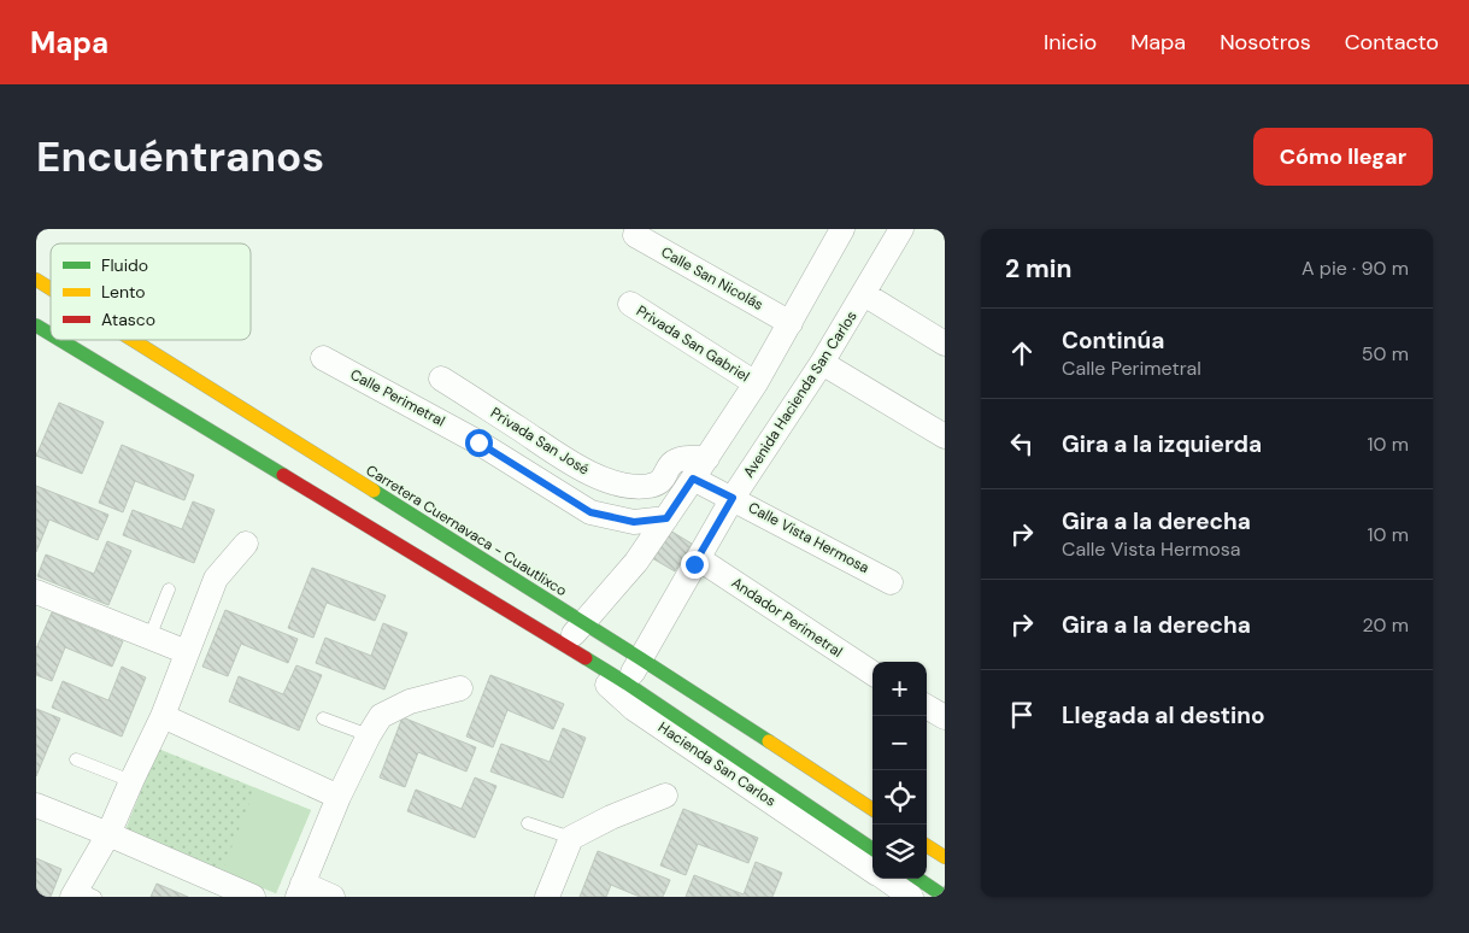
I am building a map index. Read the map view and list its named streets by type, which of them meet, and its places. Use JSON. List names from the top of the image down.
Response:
{
  "streets": {
    "main road": ["Carretera Cuernavaca - Cuautlixco"],
    "street": [
      "Calle San Nicolás",
      "Privada San Gabriel",
      "Avenida Hacienda San Carlos",
      "Calle Perimetral",
      "Privada San José",
      "Calle Vista Hermosa",
      "Andador Perimetral",
      "Hacienda San Carlos"
    ]
  },
  "crossings": [
    ["Avenida Hacienda San Carlos", "Carretera Cuernavaca - Cuautlixco"],
    ["Avenida Hacienda San Carlos", "Calle Vista Hermosa"],
    ["Avenida Hacienda San Carlos", "Andador Perimetral"]
  ],
  "legend": ["Fluido", "Lento", "Atasco"],
  "page": {
    "header": "Mapa",
    "nav": [
      "Inicio",
      "Mapa",
      "Nosotros",
      "Contacto"
    ],
    "buttons": "Cómo llegar",
    "title": "Encuéntranos",
    "heading": ["2 min", "A pie · 90 m"],
    "list": [
      ["Continúa", "Calle Perimetral", "50 m"],
      ["Gira a la izquierda", "10 m"],
      ["Gira a la derecha", "Calle Vista Hermosa", "10 m"],
      ["Gira a la derecha", "20 m"],
      "Llegada al destino"
    ],
    "map_buttons": ["+", "−"]
  }
}
